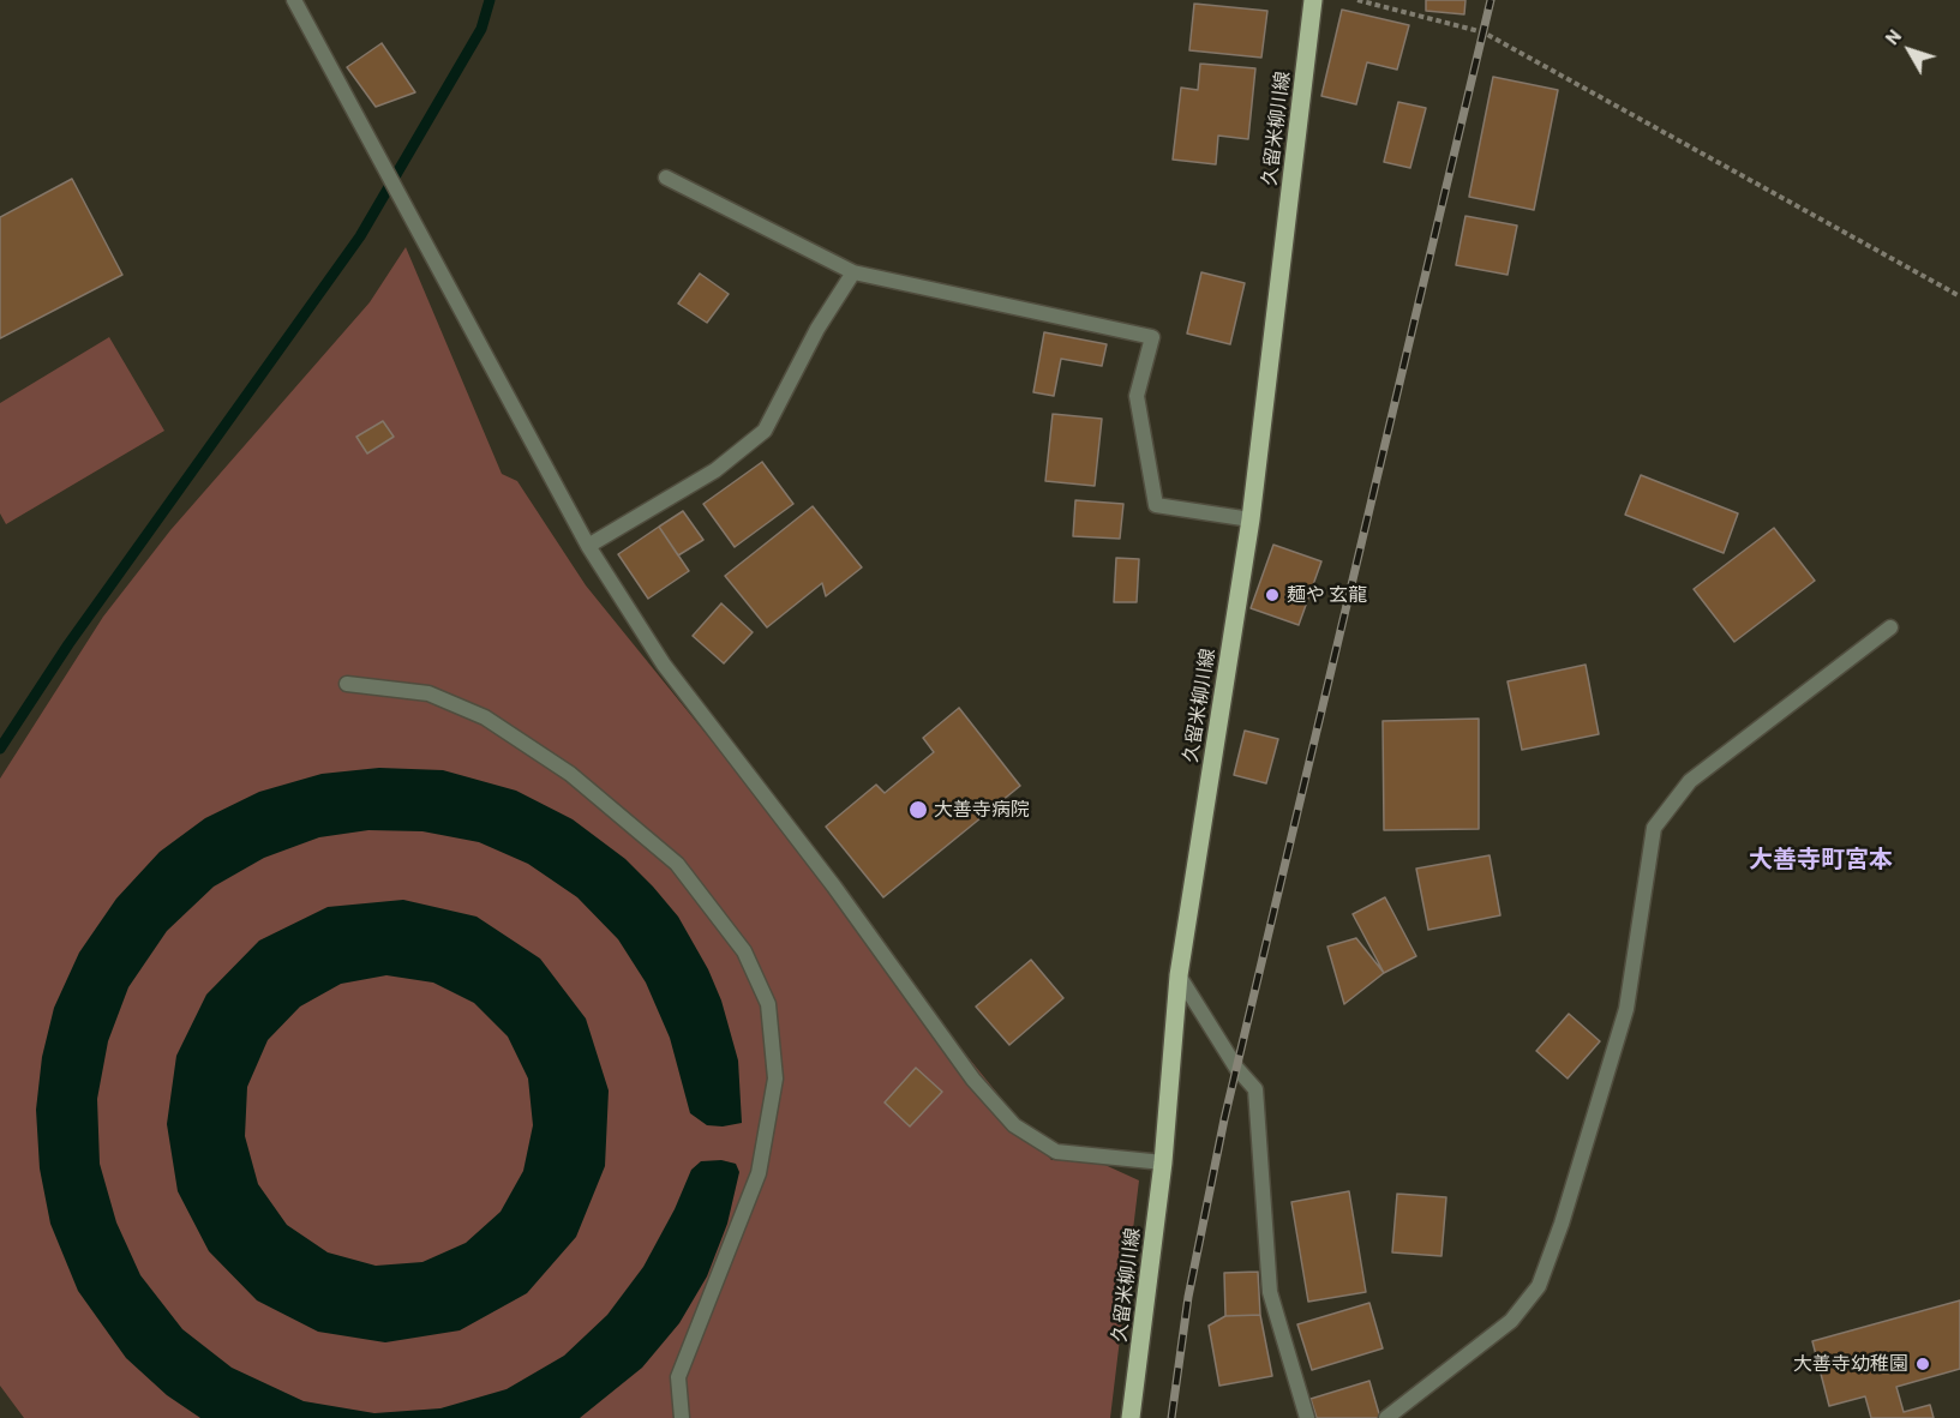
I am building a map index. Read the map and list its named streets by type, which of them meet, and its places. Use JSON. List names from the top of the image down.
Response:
{
  "streets": {
    "main road": ["久留米柳川線"]
  },
  "districts": ["大善寺町宮本"],
  "places": ["麺や 玄龍", "大善寺病院", "大善寺幼稚園"],
  "north": "top left"
}
